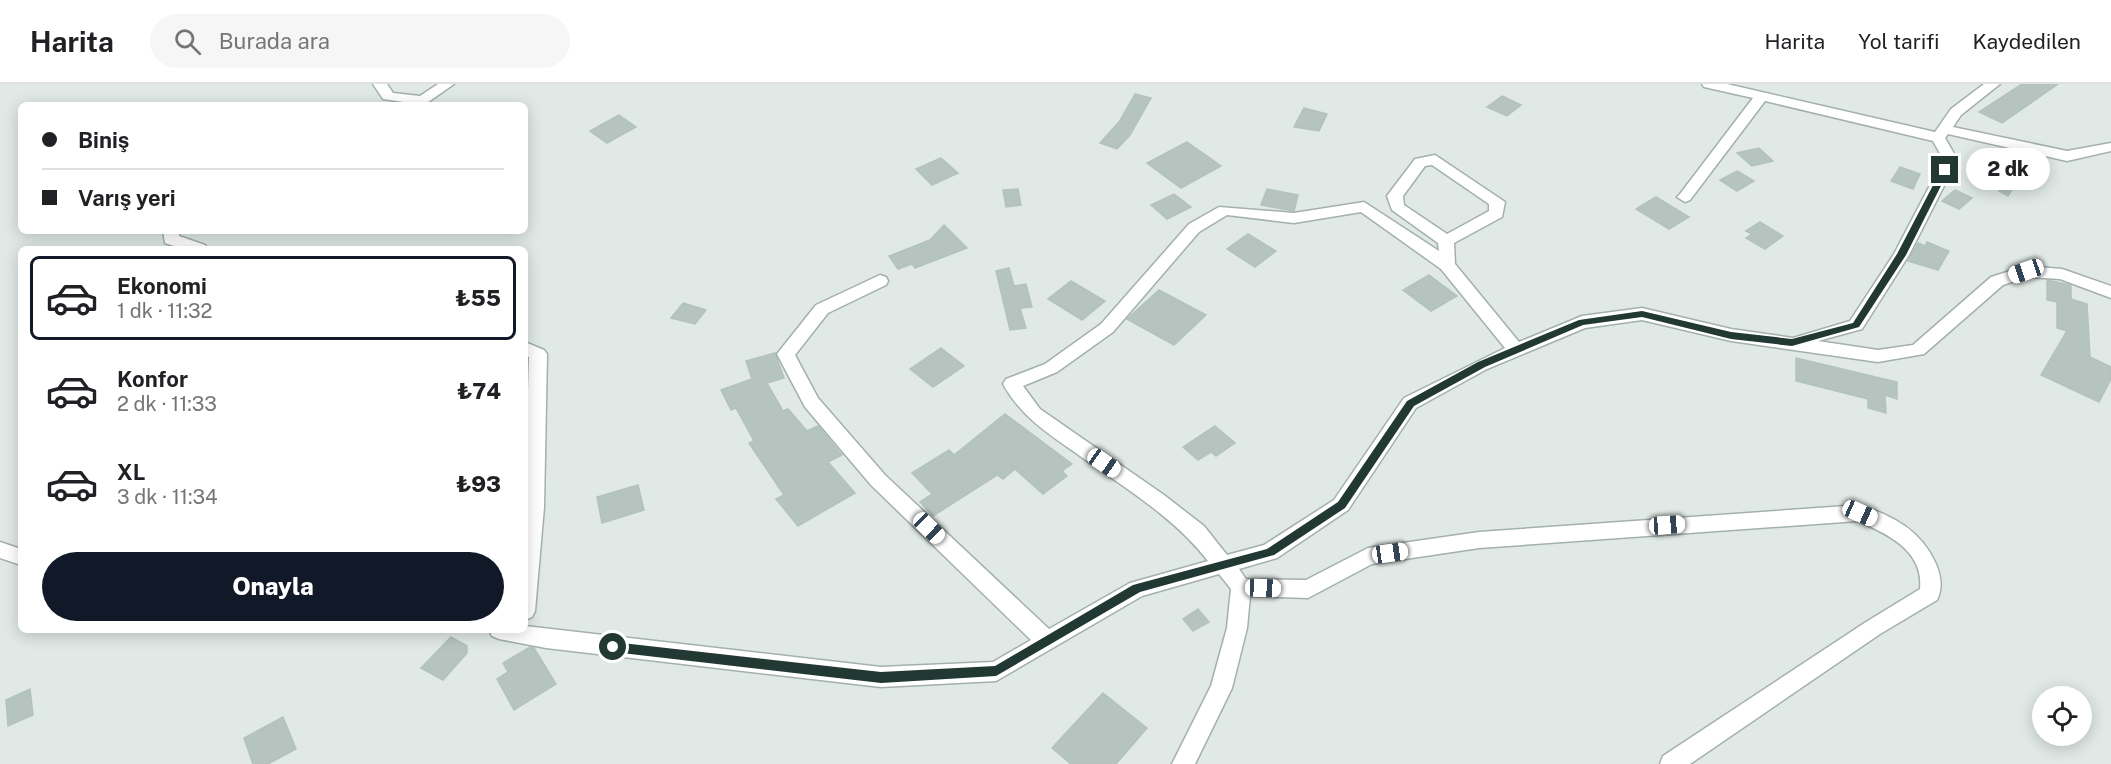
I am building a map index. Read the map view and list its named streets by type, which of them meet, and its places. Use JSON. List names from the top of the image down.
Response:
{
  "page": {
    "header": "Harita",
    "search": "Burada ara",
    "nav": ["Harita", "Yol tarifi", "Kaydedilen"],
    "banner": ["Biniş", "Varış yeri"],
    "bubble": "2 dk",
    "list": [
      {
        "name": "Ekonomi",
        "note": "1 dk · 11:32",
        "value": "₺55"
      },
      {
        "name": "Konfor",
        "note": "2 dk · 11:33",
        "value": "₺74"
      },
      {
        "name": "XL",
        "note": "3 dk · 11:34",
        "value": "₺93"
      }
    ],
    "buttons": "Onayla"
  }
}
